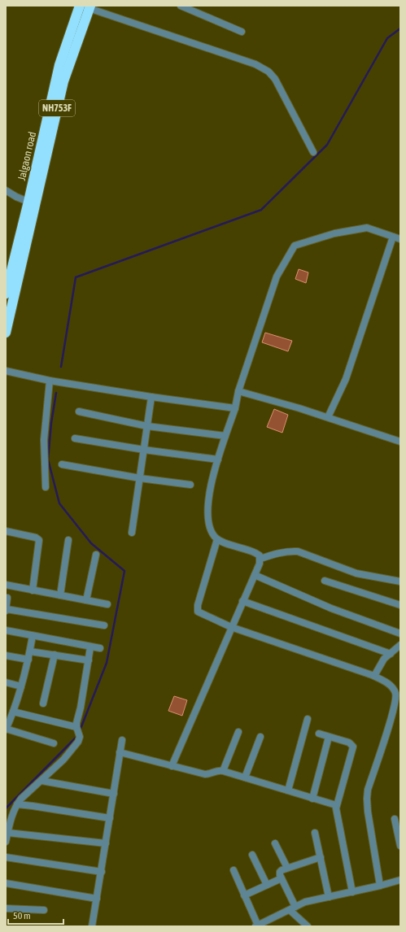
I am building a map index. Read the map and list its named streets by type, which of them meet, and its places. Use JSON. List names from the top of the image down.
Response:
{
  "streets": {
    "highway": ["NH753F", "Jalgaon road"]
  },
  "crossings": [
    ["NH753F", "Jalgaon road"]
  ],
  "scale_bar": "50 m"
}
